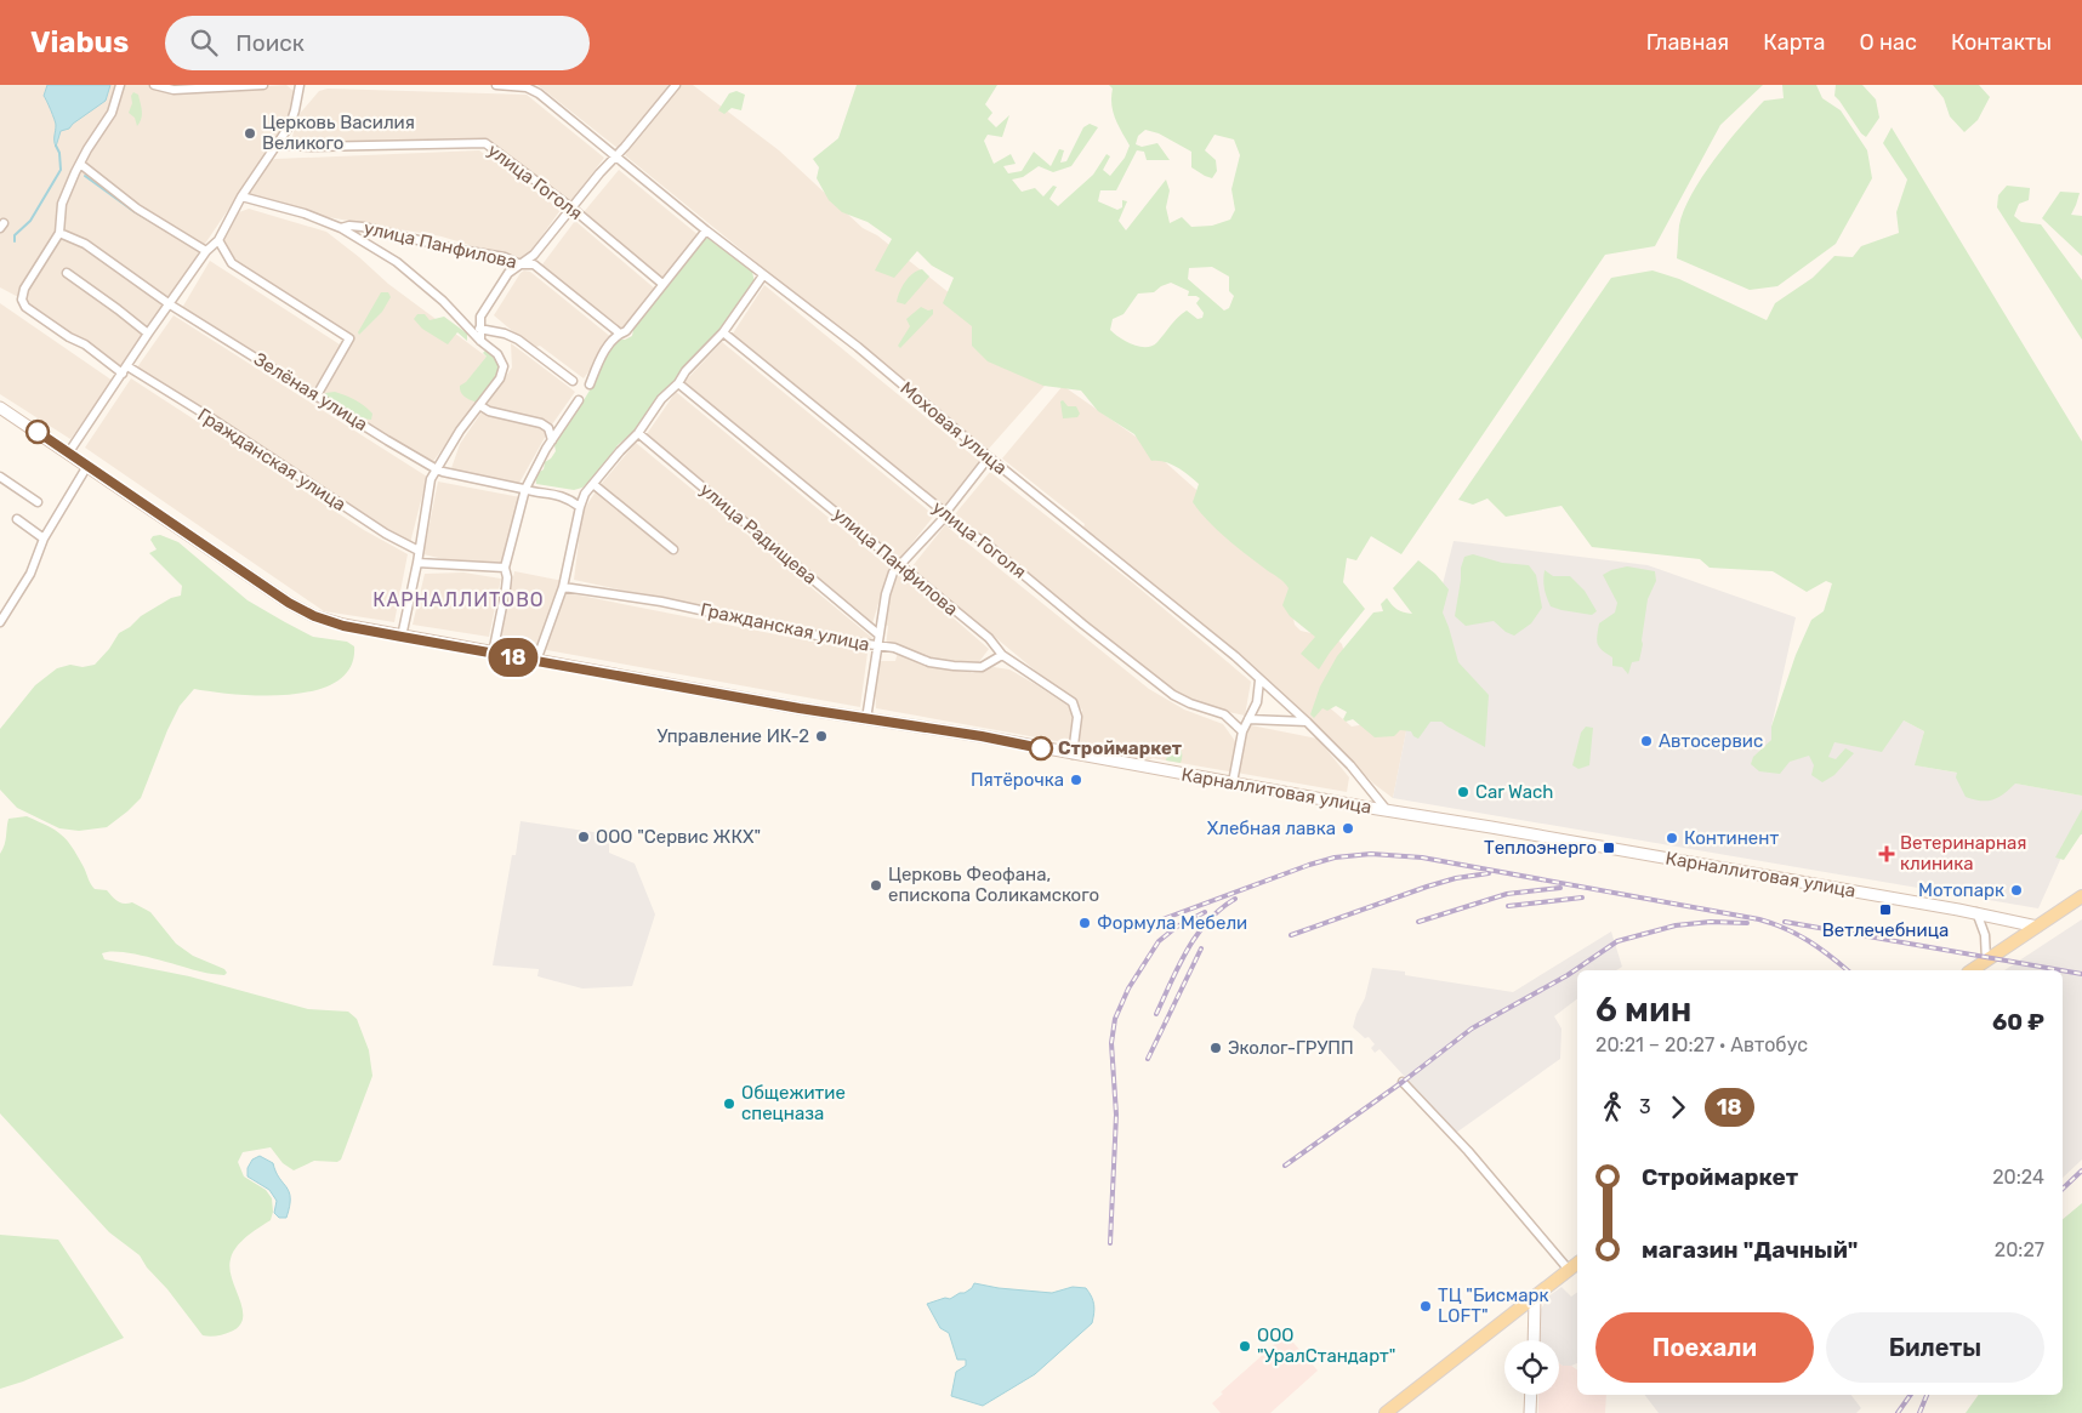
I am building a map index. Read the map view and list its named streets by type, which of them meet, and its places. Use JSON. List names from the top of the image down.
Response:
{
  "streets": {
    "street": [
      "улица Гоголя",
      "улица Панфилова",
      "Зелёная улица",
      "Моховая улица",
      "Гражданская улица",
      "улица Радищева",
      "Карналлитовая улица"
    ]
  },
  "crossings": [
    ["улица Панфилова", "Гражданская улица"],
    ["улица Панфилова", "Карналлитовая улица"],
    ["Зелёная улица", "Гражданская улица"],
    ["Моховая улица", "Карналлитовая улица"]
  ],
  "districts": ["КАРНАЛЛИТОВО"],
  "places": {
    "other": [
      "Церковь Василия Великого",
      "Управление ИК-2",
      "Автосервис",
      "Строймаркет",
      "Пятёрочка",
      "Car Wach",
      "Хлебная лавка",
      "ООО \"Сервис ЖКХ\"",
      "Континент",
      "Церковь Феофана, епископа Соликамского",
      "Мотопарк",
      "Формула Мебели",
      "Эколог-ГРУПП",
      "Общежитие спецназа",
      "ТЦ \"Бисмарк LOFT\"",
      "ООО \"УралСтандарт\""
    ],
    "transit": ["Теплоэнерго", "Ветлечебница"],
    "health": ["Ветеринарная клиника"]
  },
  "lines": ["bus line 18"],
  "page": {
    "header": "Viabus",
    "search": "Поиск",
    "nav": [
      "Главная",
      "Карта",
      "О нас",
      "Контакты"
    ],
    "on_map": "18",
    "heading": ["6 мин", "20:21 – 20:27 · Автобус", "60 ₽"],
    "legs": ["3", "18"],
    "list": [
      {
        "name": "Строймаркет",
        "value": "20:24"
      },
      {
        "name": "магазин \"Дачный\"",
        "value": "20:27"
      }
    ],
    "buttons": ["Поехали", "Билеты"]
  }
}
